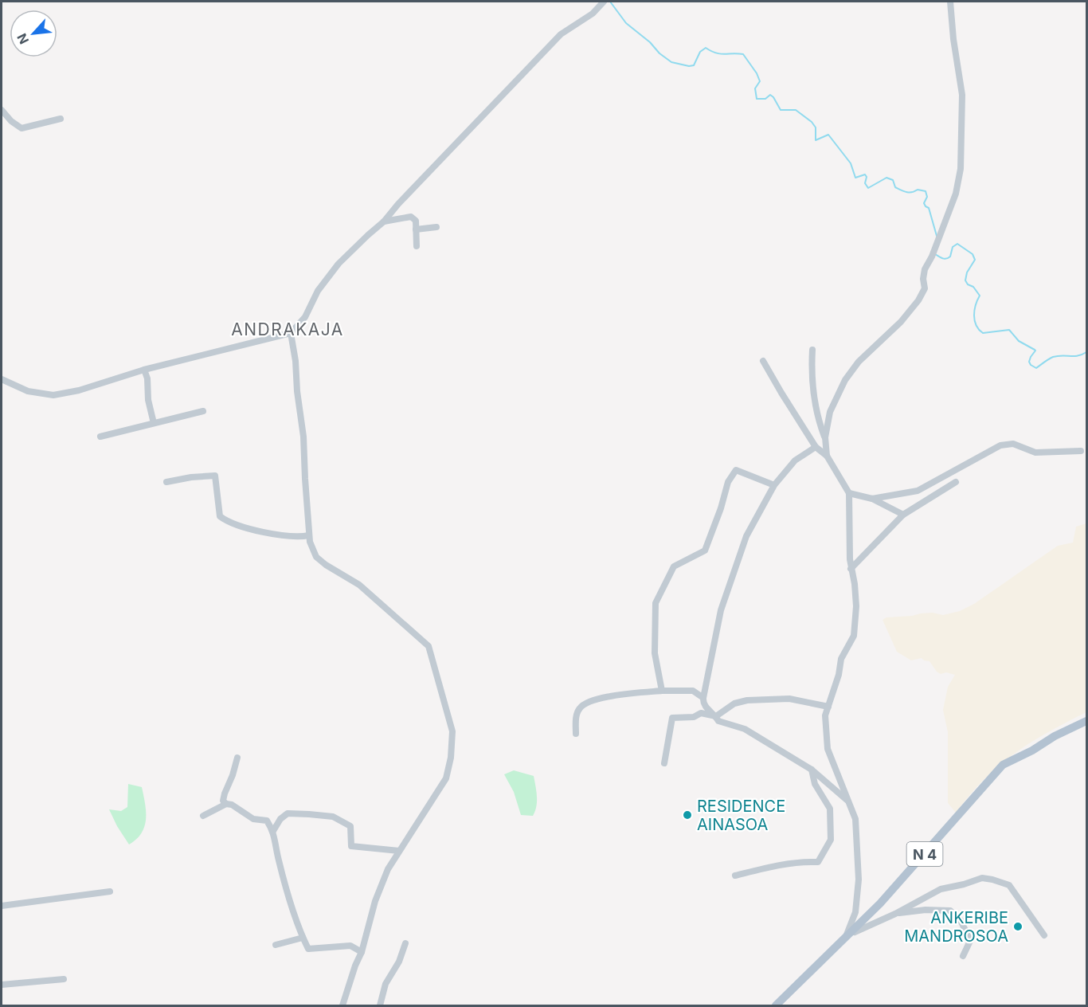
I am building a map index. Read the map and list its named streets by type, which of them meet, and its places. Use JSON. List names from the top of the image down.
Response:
{
  "streets": {
    "main road": ["N 4"]
  },
  "districts": ["ANDRAKAJA"],
  "places": ["RESIDENCE AINASOA", "ANKERIBE MANDROSOA"],
  "north": "bottom left"
}
